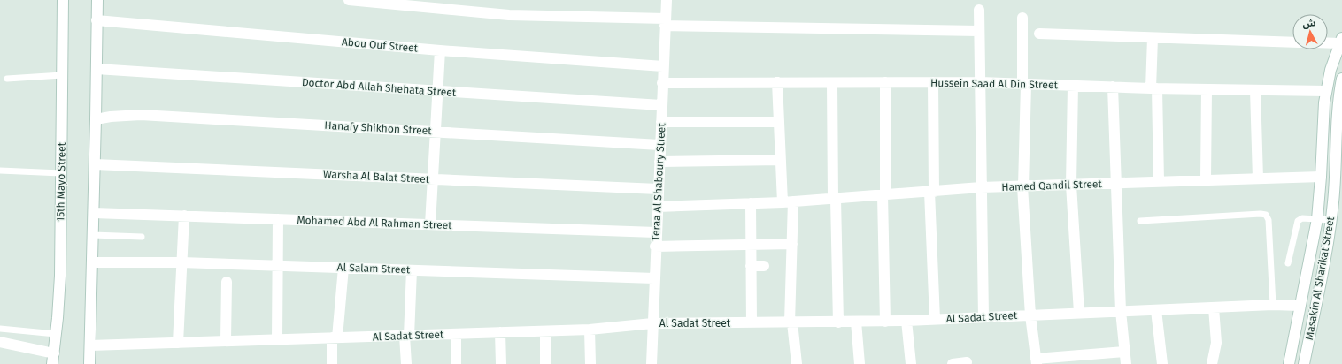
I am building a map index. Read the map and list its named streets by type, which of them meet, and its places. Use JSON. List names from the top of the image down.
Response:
{
  "streets": {
    "street": [
      "Abou Ouf Street",
      "Hussein Saad Al Din Street",
      "Doctor Abd Allah Shehata Street",
      "Hanafy Shikhon Street",
      "Warsha Al Balat Street",
      "15th Mayo Street",
      "Teraa Al Shaboury Street",
      "Hamed Qandil Street",
      "Mohamed Abd Al Rahman Street",
      "Al Salam Street",
      "Masakin Al Sharikat Street",
      "Al Sadat Street"
    ]
  },
  "crossings": [
    ["Abou Ouf Street", "Teraa Al Shaboury Street"],
    ["Hussein Saad Al Din Street", "Teraa Al Shaboury Street"],
    ["Hussein Saad Al Din Street", "Masakin Al Sharikat Street"],
    ["Doctor Abd Allah Shehata Street", "Teraa Al Shaboury Street"],
    ["Hanafy Shikhon Street", "Teraa Al Shaboury Street"],
    ["Warsha Al Balat Street", "Teraa Al Shaboury Street"],
    ["Teraa Al Shaboury Street", "Hamed Qandil Street"],
    ["Teraa Al Shaboury Street", "Mohamed Abd Al Rahman Street"],
    ["Teraa Al Shaboury Street", "Al Salam Street"],
    ["Teraa Al Shaboury Street", "Al Sadat Street"],
    ["Hamed Qandil Street", "Masakin Al Sharikat Street"],
    ["Masakin Al Sharikat Street", "Al Sadat Street"]
  ],
  "north": "top"
}
